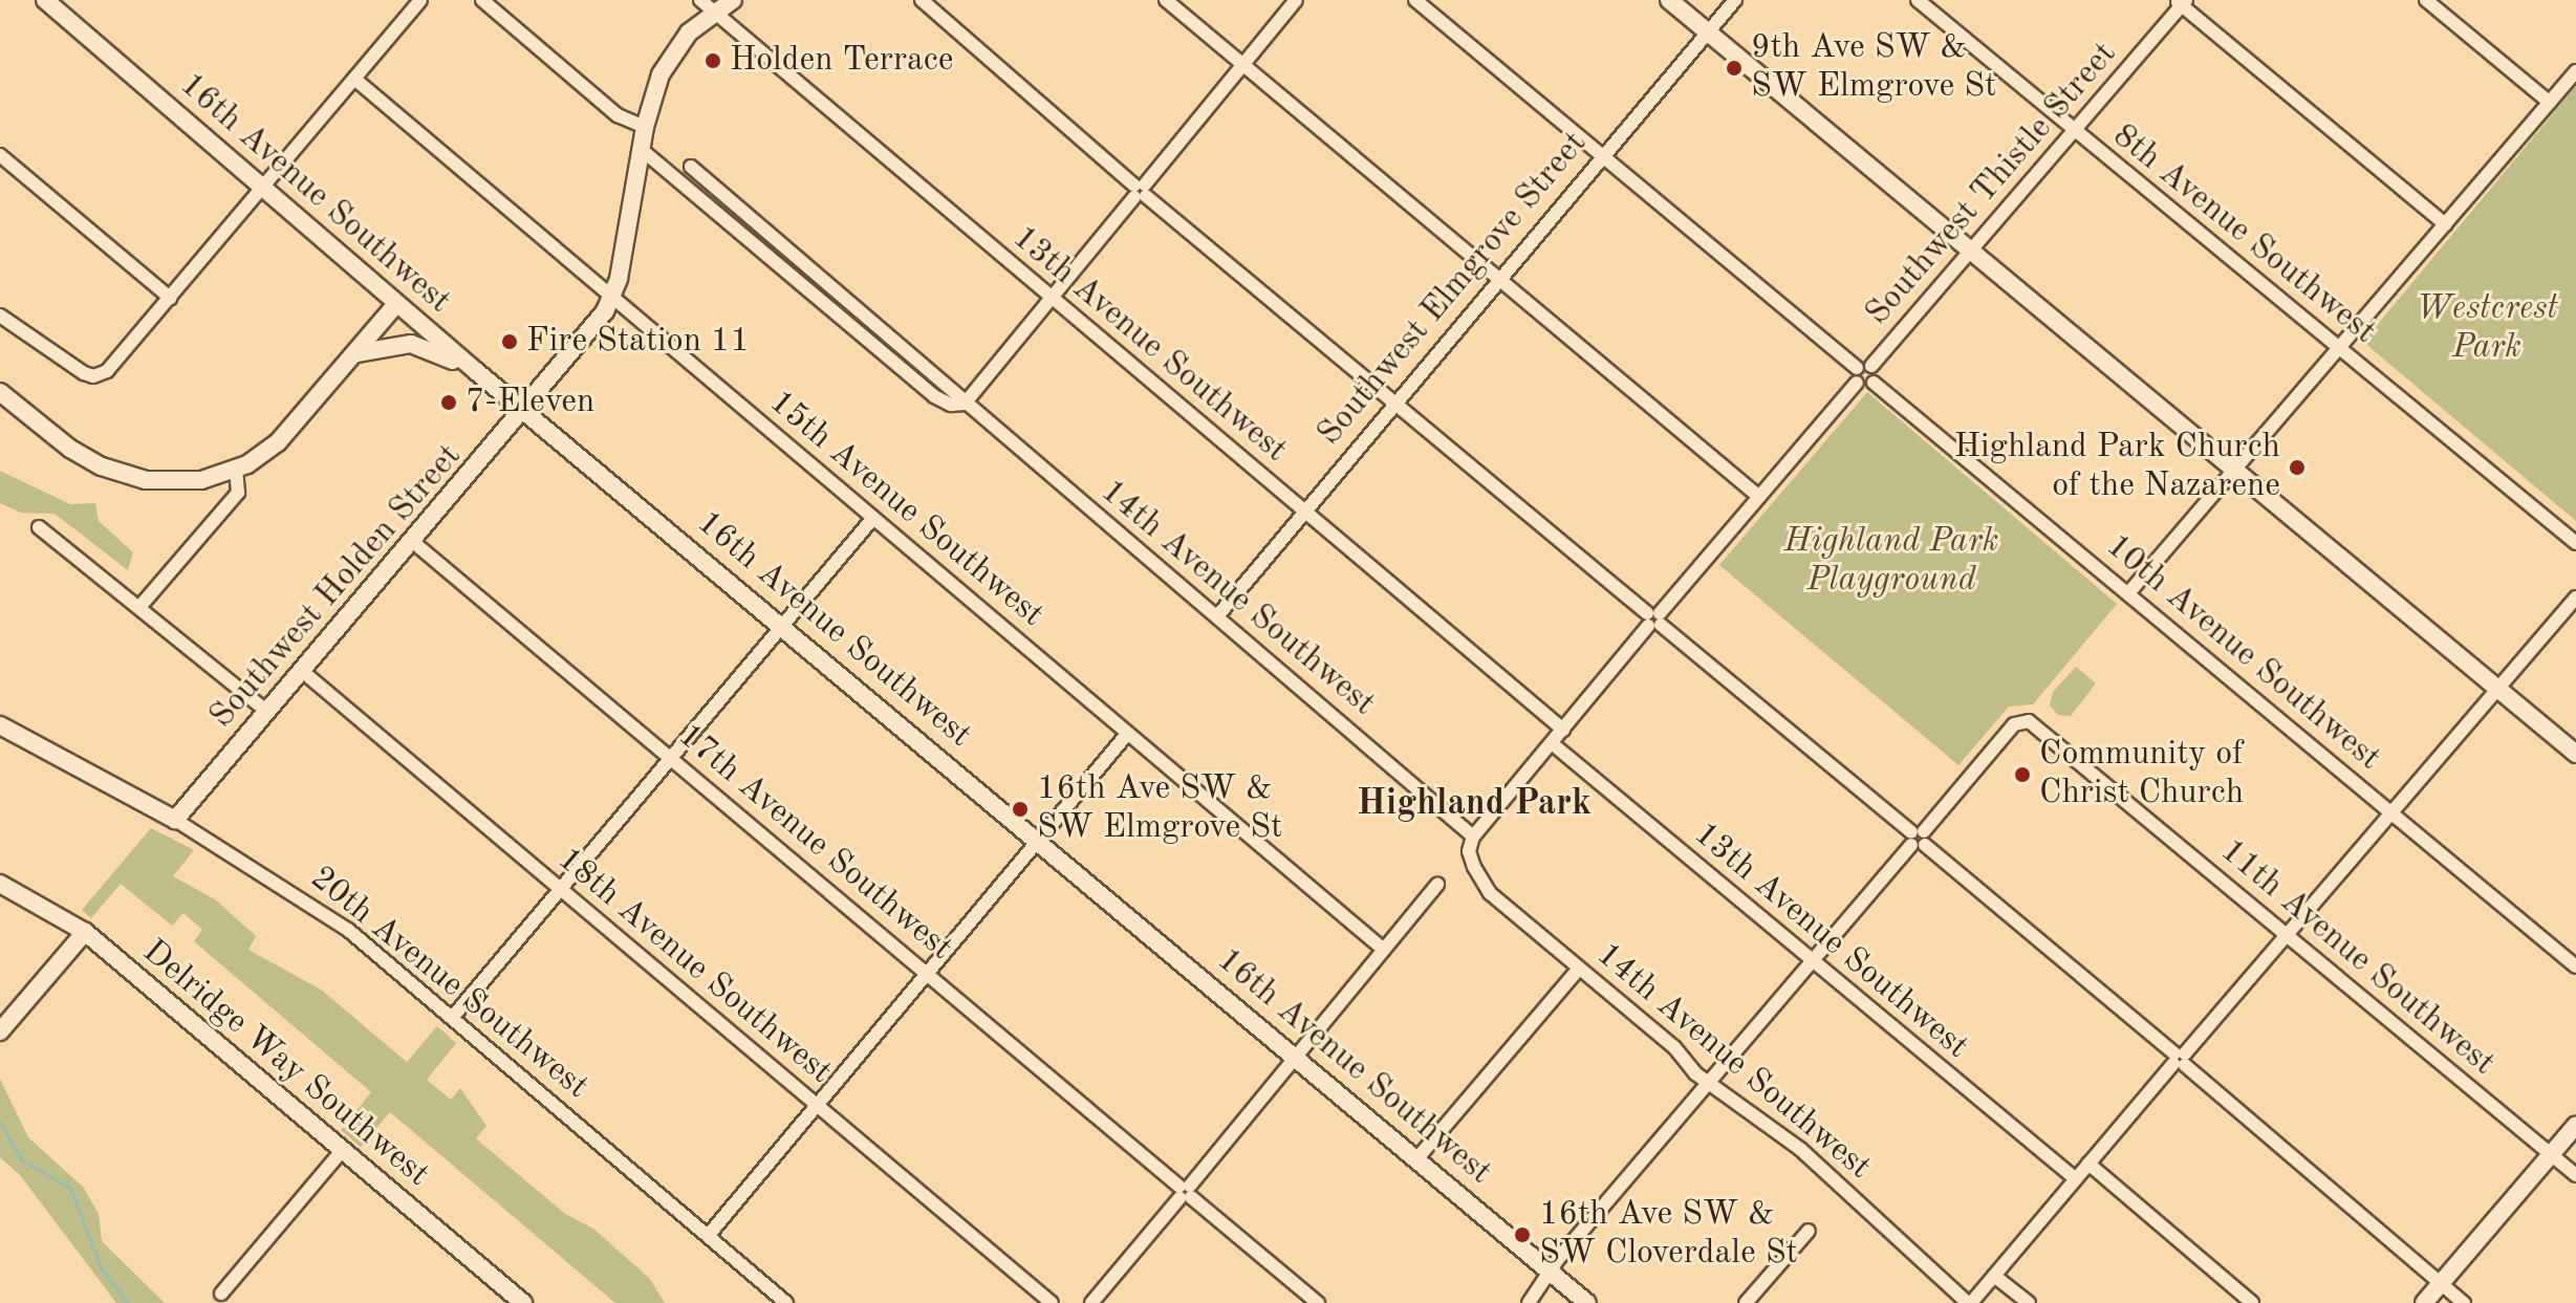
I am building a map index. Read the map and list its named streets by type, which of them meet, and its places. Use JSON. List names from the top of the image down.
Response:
{
  "streets": {
    "street": [
      "Southwest Thistle Street",
      "16th Avenue Southwest",
      "8th Avenue Southwest",
      "Southwest Elmgrove Street",
      "13th Avenue Southwest",
      "15th Avenue Southwest",
      "Southwest Holden Street",
      "14th Avenue Southwest",
      "10th Avenue Southwest",
      "17th Avenue Southwest",
      "11th Avenue Southwest",
      "18th Avenue Southwest",
      "20th Avenue Southwest",
      "Delridge Way Southwest"
    ]
  },
  "crossings": [
    ["Southwest Thistle Street", "8th Avenue Southwest"],
    ["16th Avenue Southwest", "Southwest Holden Street"],
    ["Southwest Elmgrove Street", "13th Avenue Southwest"],
    ["Southwest Elmgrove Street", "14th Avenue Southwest"],
    ["13th Avenue Southwest", "Southwest Holden Street"],
    ["15th Avenue Southwest", "Southwest Holden Street"],
    ["Southwest Holden Street", "14th Avenue Southwest"],
    ["Southwest Holden Street", "17th Avenue Southwest"],
    ["Southwest Holden Street", "18th Avenue Southwest"],
    ["Southwest Holden Street", "20th Avenue Southwest"]
  ],
  "districts": ["Highland Park"],
  "parks": ["Westcrest Park", "Highland Park Playground"],
  "places": [
    "Holden Terrace",
    "9th Ave SW & SW Elmgrove St",
    "Fire Station 11",
    "7-Eleven",
    "Highland Park Church of the Nazarene",
    "Community of Christ Church",
    "16th Ave SW & SW Elmgrove St",
    "16th Ave SW & SW Cloverdale St"
  ]
}
